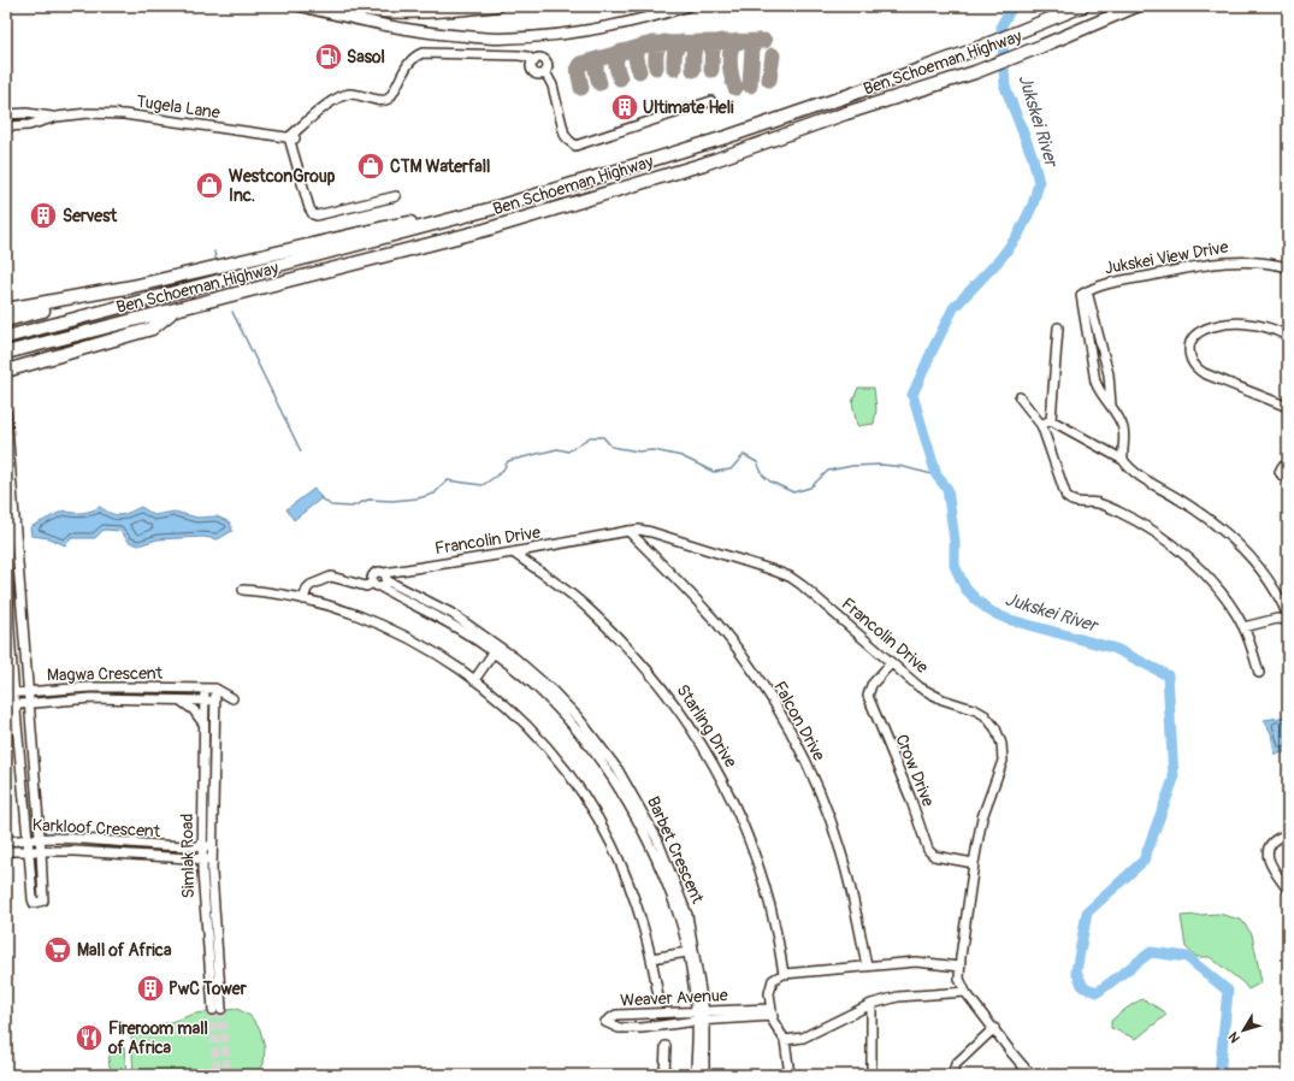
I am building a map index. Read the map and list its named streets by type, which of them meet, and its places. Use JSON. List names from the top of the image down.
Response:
{
  "streets": {
    "highway": ["Ben Schoeman Highway"],
    "street": [
      "Tugela Lane",
      "Jukskei View Drive",
      "Francolin Drive",
      "Magwa Crescent",
      "Falcon Drive",
      "Starling Drive",
      "Crow Drive",
      "Karkloof Crescent",
      "Barbet Crescent",
      "Simlak Road",
      "Weaver Avenue"
    ]
  },
  "crossings": [
    ["Francolin Drive", "Falcon Drive"],
    ["Francolin Drive", "Starling Drive"],
    ["Francolin Drive", "Crow Drive"],
    ["Francolin Drive", "Barbet Crescent"],
    ["Magwa Crescent", "Simlak Road"],
    ["Karkloof Crescent", "Simlak Road"],
    ["Barbet Crescent", "Weaver Avenue"]
  ],
  "water": ["Jukskei River"],
  "places": {
    "fuel station": ["Sasol"],
    "building": ["Ultimate Heli", "Servest", "PwC Tower"],
    "shop": ["CTM Waterfall", "WestconGroup Inc."],
    "supermarket": ["Mall of Africa"],
    "restaurant": ["Fireroom mall of Africa"]
  },
  "north": "bottom left"
}
